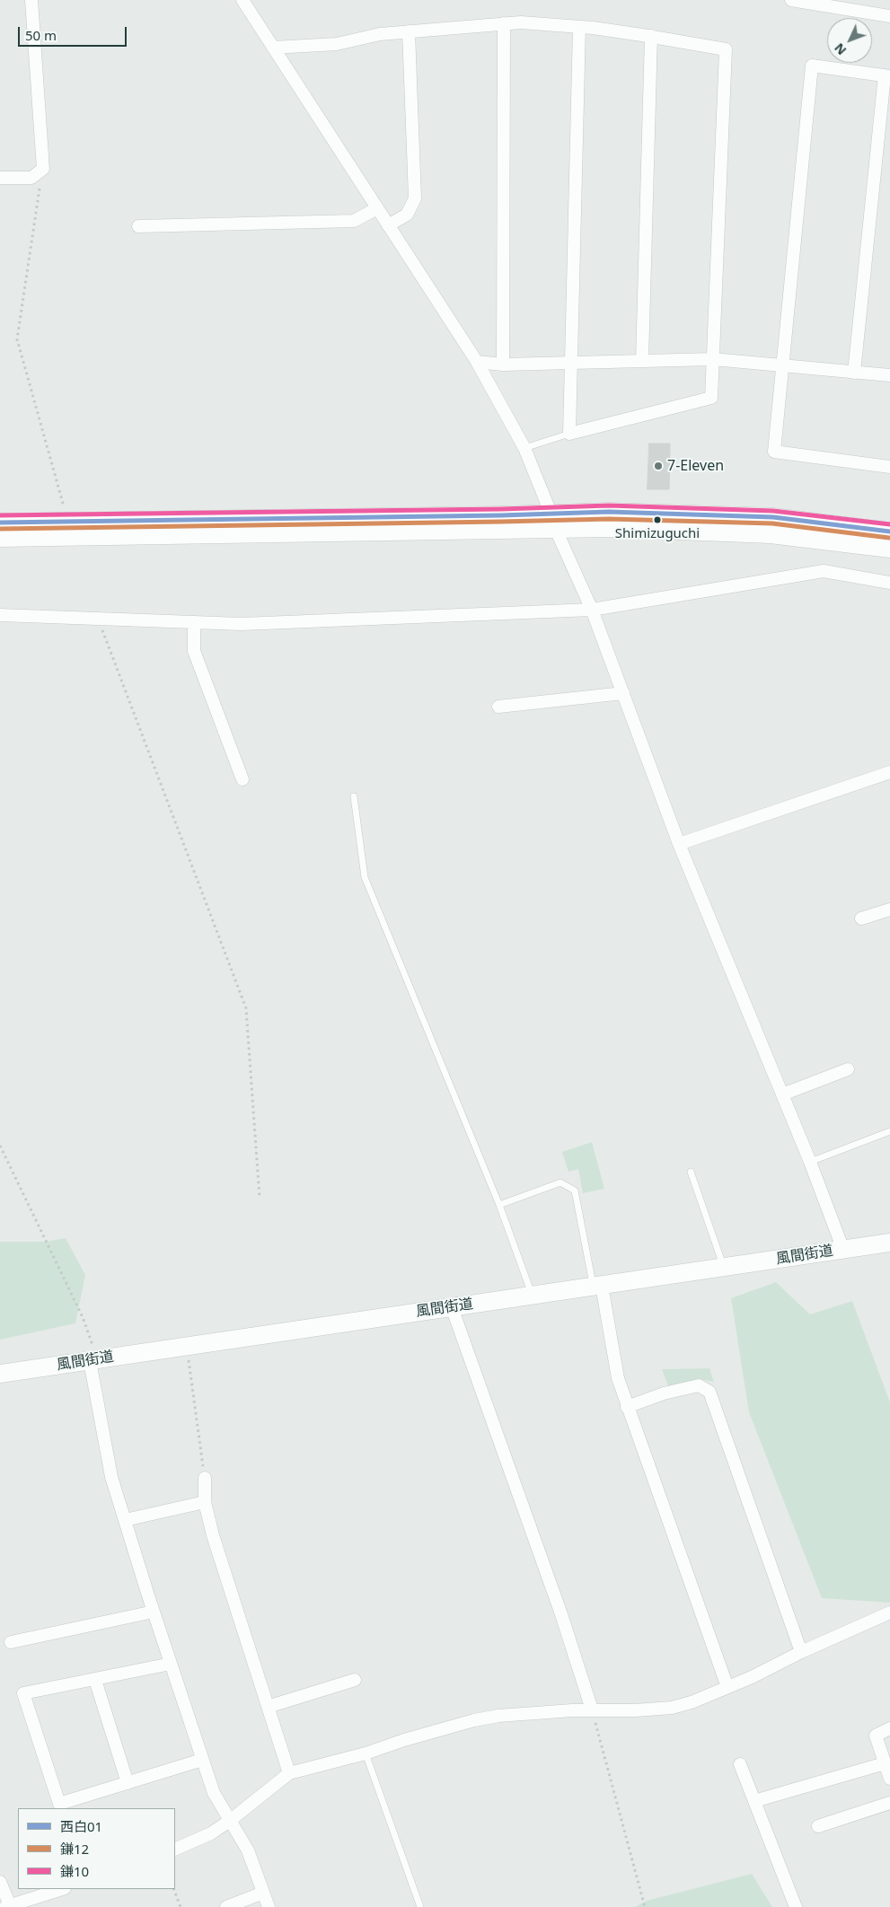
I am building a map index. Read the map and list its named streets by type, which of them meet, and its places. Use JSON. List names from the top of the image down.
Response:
{
  "streets": {
    "main road": ["風間街道"]
  },
  "places": ["7-Eleven", "Shimizuguchi"],
  "lines": ["transit line 鎌10", "transit line 西白01", "transit line 鎌12"],
  "legend": ["西白01", "鎌12", "鎌10"],
  "scale_bar": "50 m",
  "north": "bottom left"
}
